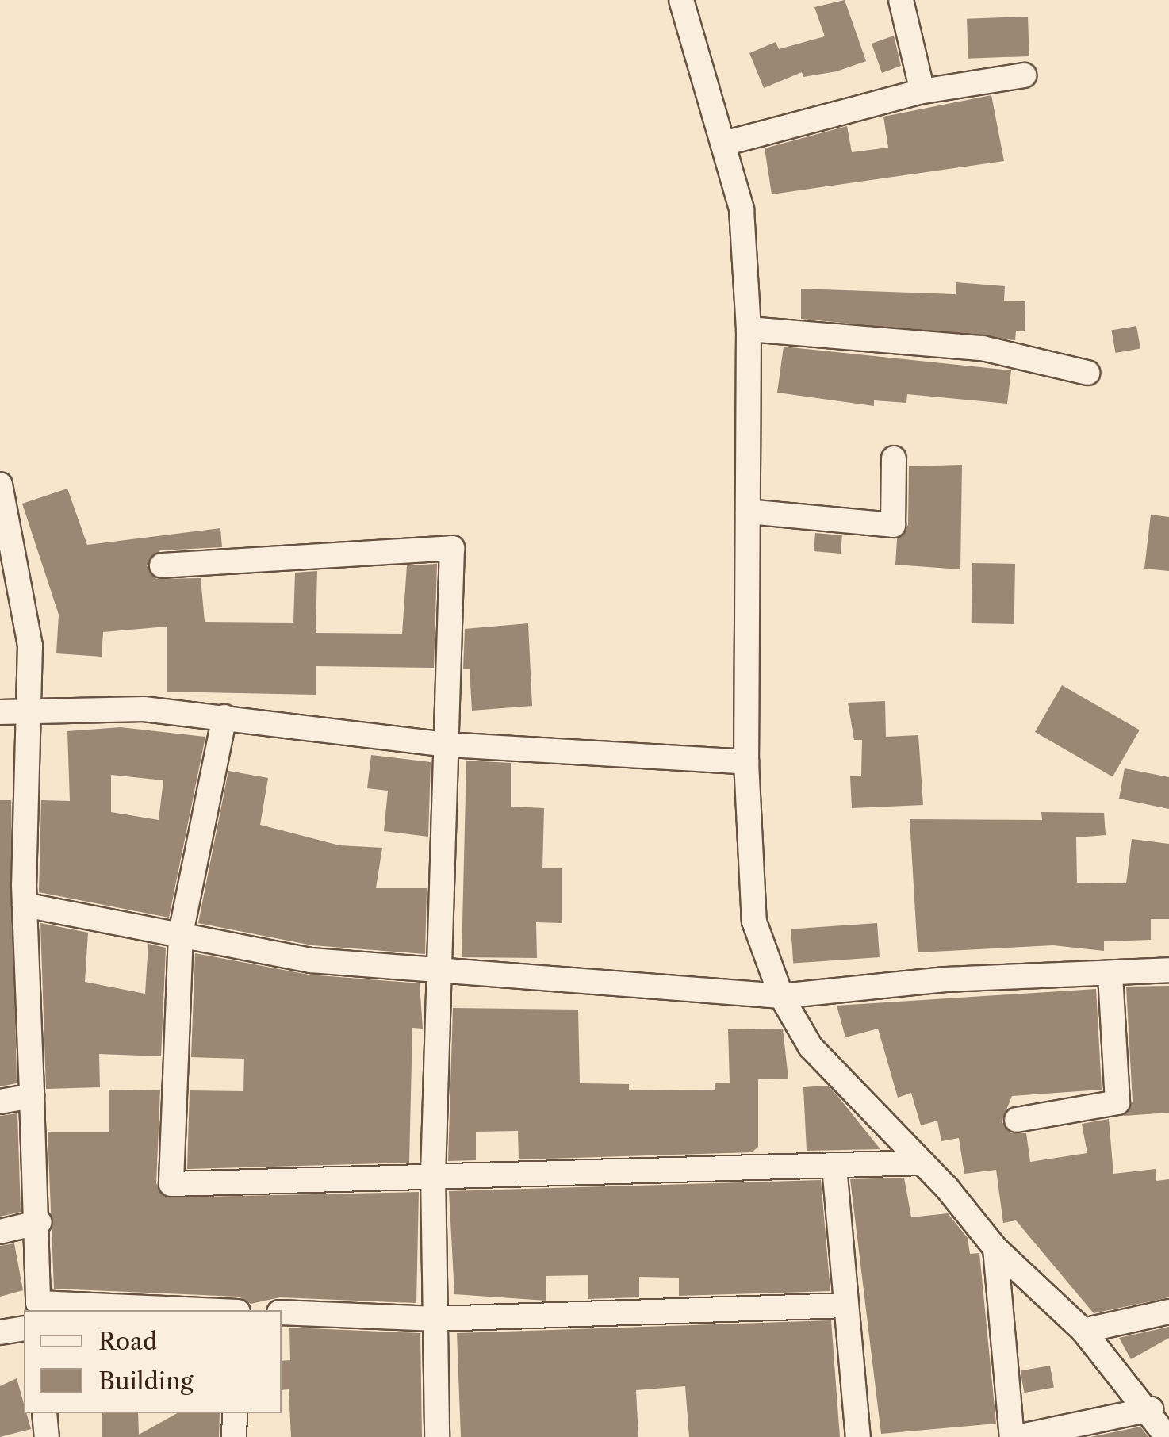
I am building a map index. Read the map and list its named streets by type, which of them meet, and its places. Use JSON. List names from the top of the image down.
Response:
{
  "legend": ["Road", "Building"]
}
